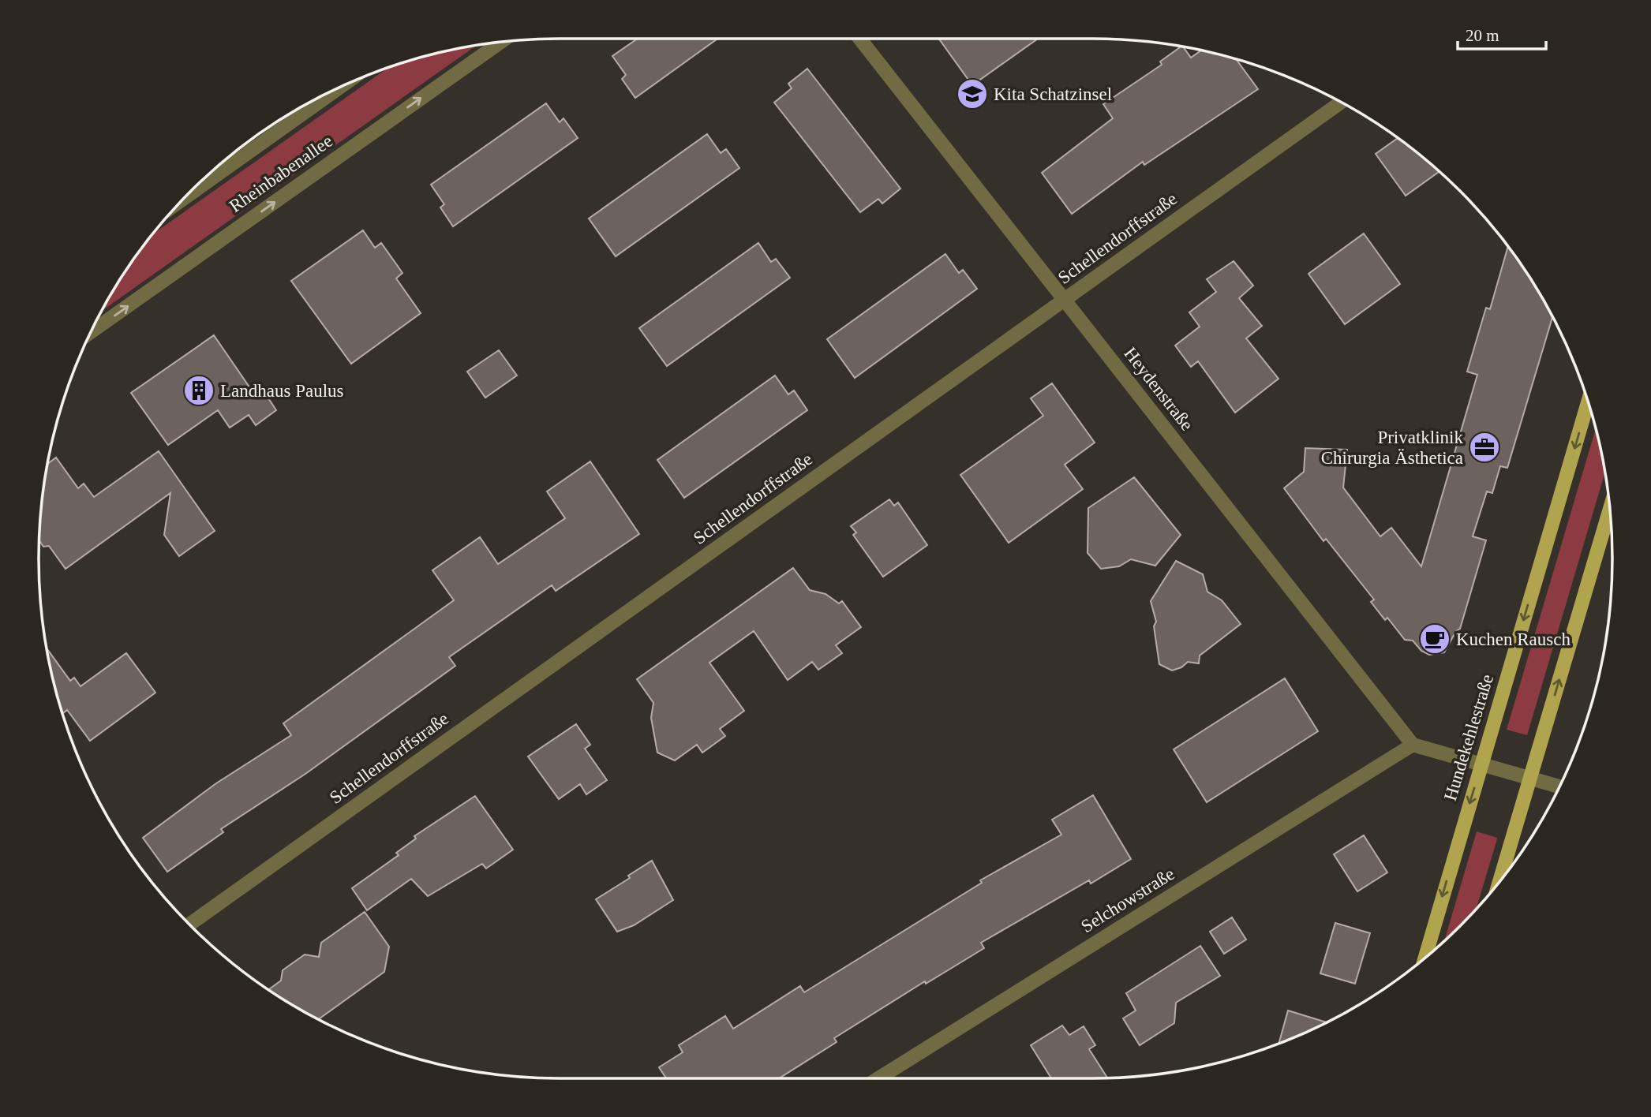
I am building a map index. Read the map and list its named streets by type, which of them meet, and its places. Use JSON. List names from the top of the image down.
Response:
{
  "streets": {
    "main road": ["Hundekehlestraße"],
    "street": [
      "Rheinbabenallee",
      "Schellendorffstraße",
      "Heydenstraße",
      "Selchowstraße"
    ]
  },
  "crossings": [
    ["Schellendorffstraße", "Heydenstraße"],
    ["Heydenstraße", "Selchowstraße"]
  ],
  "places": {
    "school or university": ["Kita Schatzinsel"],
    "building": ["Landhaus Paulus"],
    "office": ["Privatklinik Chirurgia Ästhetica"],
    "cafe": ["Kuchen Rausch"]
  },
  "scale_bar": "20 m"
}
